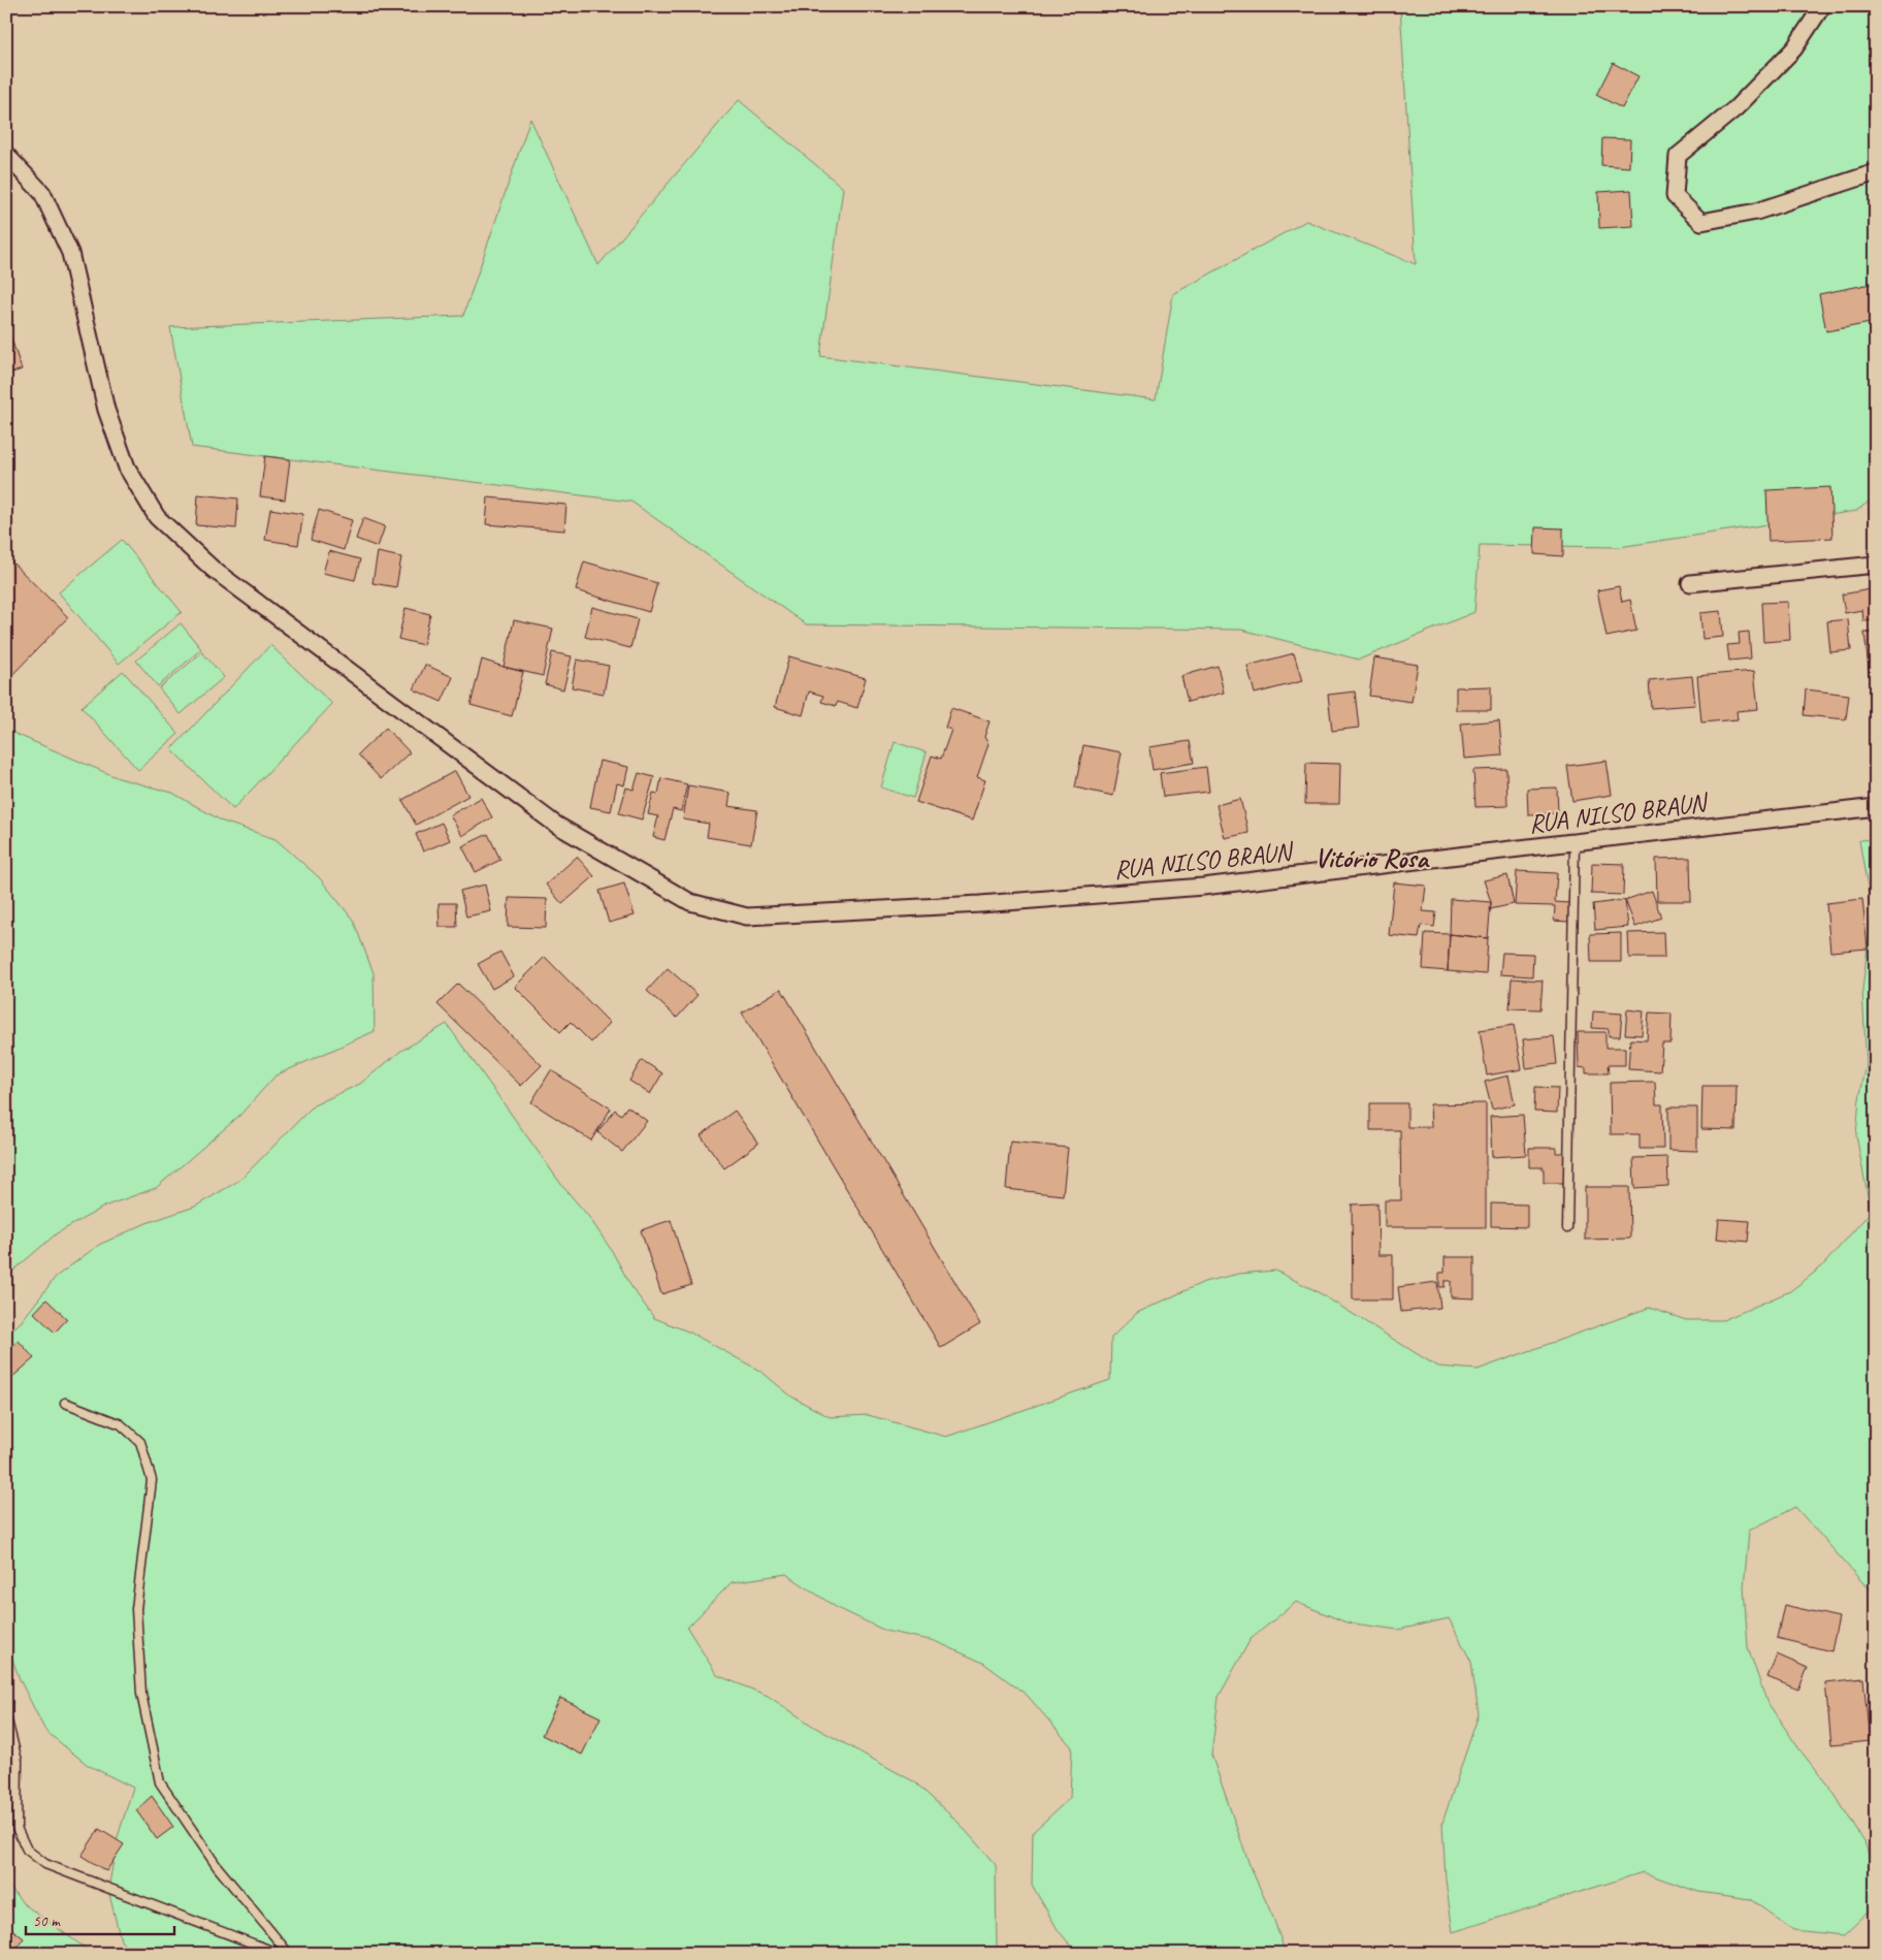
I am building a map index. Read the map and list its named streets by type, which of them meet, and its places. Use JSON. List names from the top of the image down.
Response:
{
  "streets": {
    "street": ["RUA NILSO BRAUN"]
  },
  "districts": ["Vitório Rosa"],
  "scale_bar": "50 m"
}
